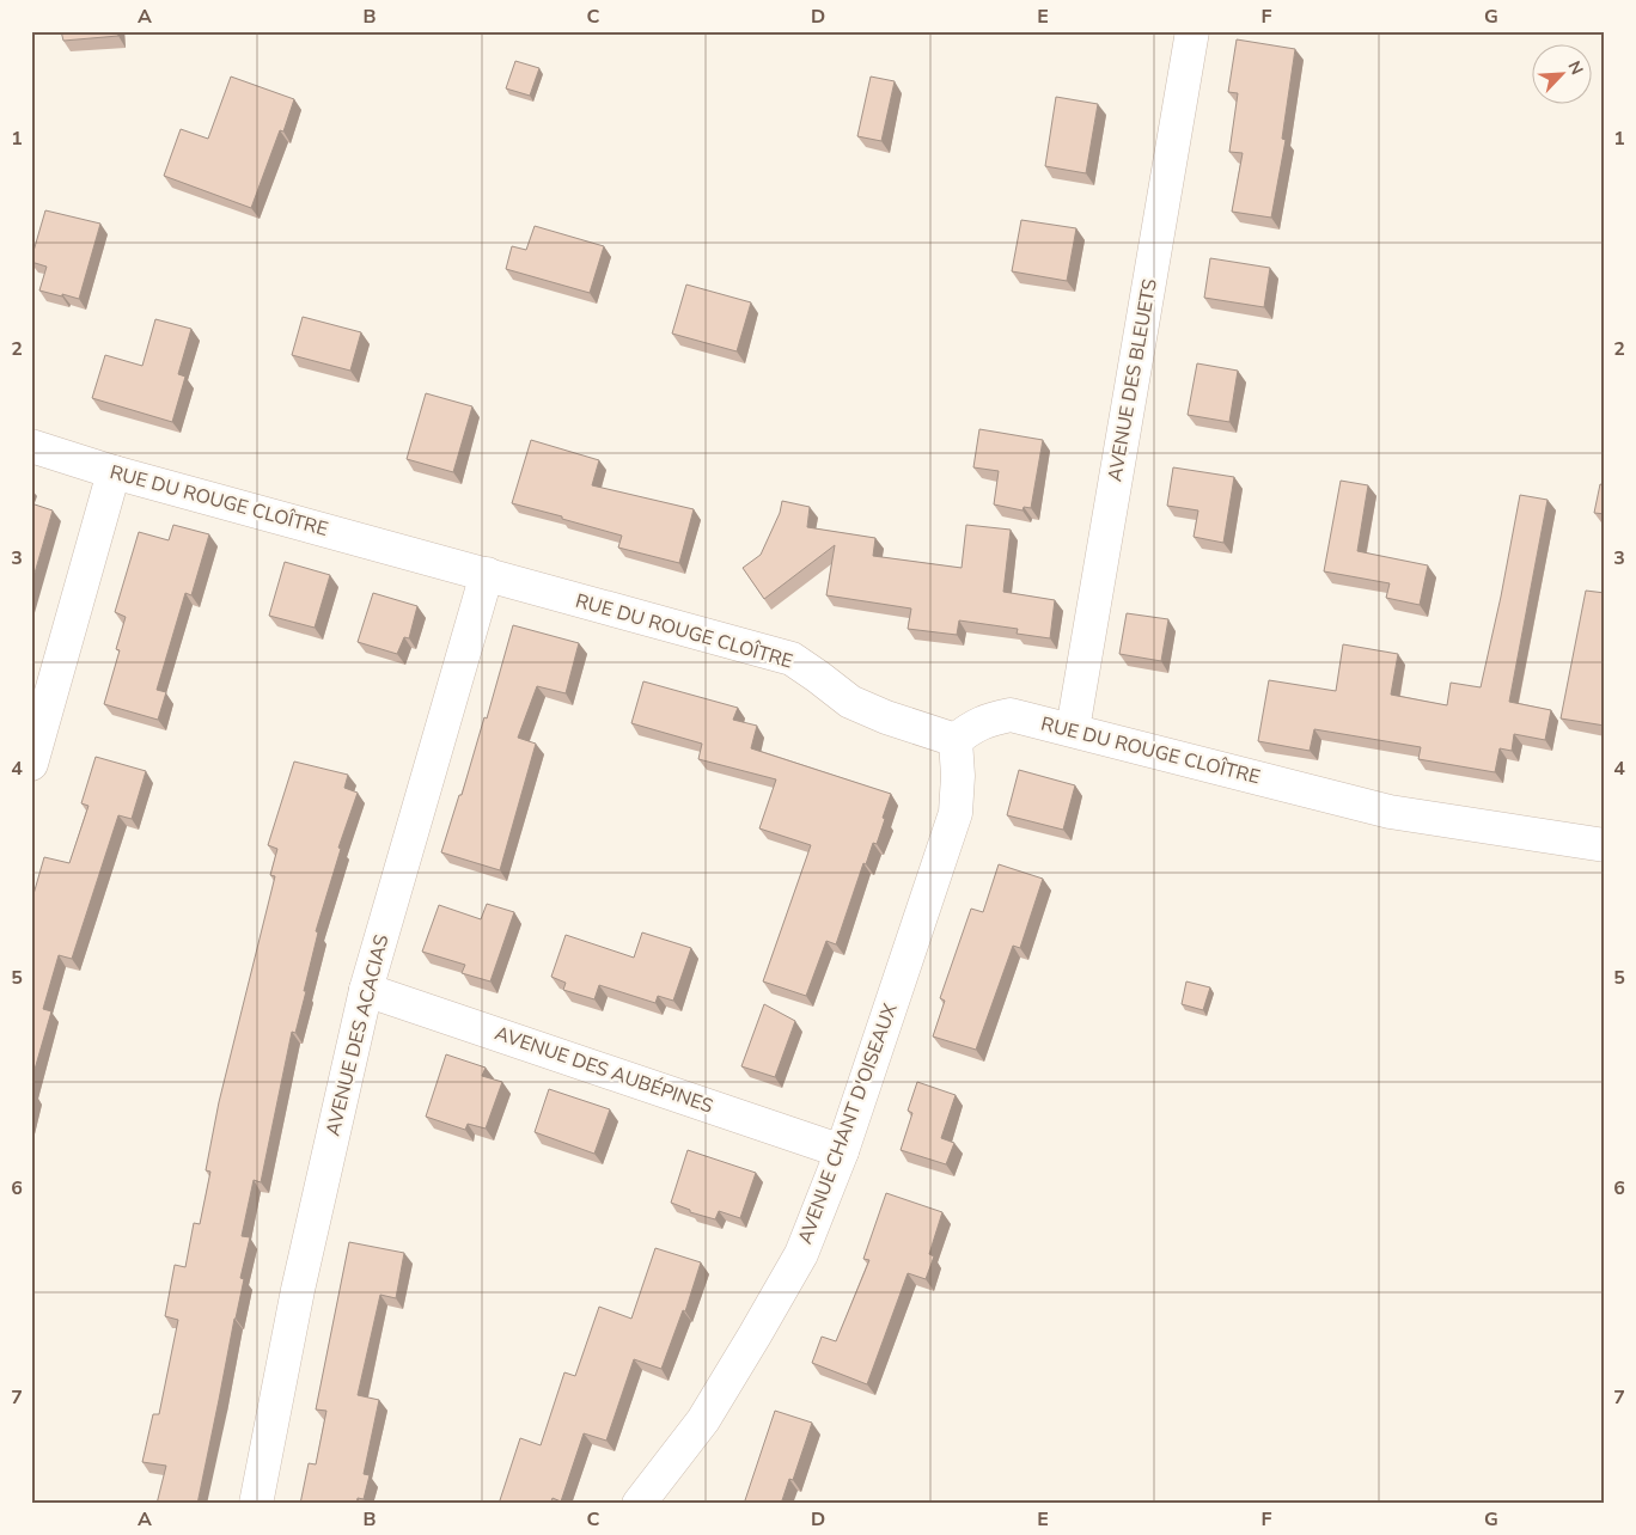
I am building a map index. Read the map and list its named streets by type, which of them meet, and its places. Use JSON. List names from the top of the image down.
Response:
{
  "streets": {
    "street": [
      "AVENUE DES BLEUETS",
      "RUE DU ROUGE CLOÎTRE",
      "AVENUE DES ACACIAS",
      "AVENUE DES AUBÉPINES",
      "AVENUE CHANT D'OISEAUX"
    ]
  },
  "crossings": [
    ["AVENUE DES BLEUETS", "RUE DU ROUGE CLOÎTRE"],
    ["RUE DU ROUGE CLOÎTRE", "AVENUE DES ACACIAS"],
    ["RUE DU ROUGE CLOÎTRE", "AVENUE CHANT D'OISEAUX"],
    ["AVENUE DES ACACIAS", "AVENUE DES AUBÉPINES"],
    ["AVENUE DES AUBÉPINES", "AVENUE CHANT D'OISEAUX"]
  ],
  "north": "top right",
  "grid": {
    "columns": [
      "A",
      "B",
      "C",
      "D",
      "E",
      "F",
      "G"
    ],
    "rows": [
      "1",
      "2",
      "3",
      "4",
      "5",
      "6",
      "7"
    ]
  }
}
